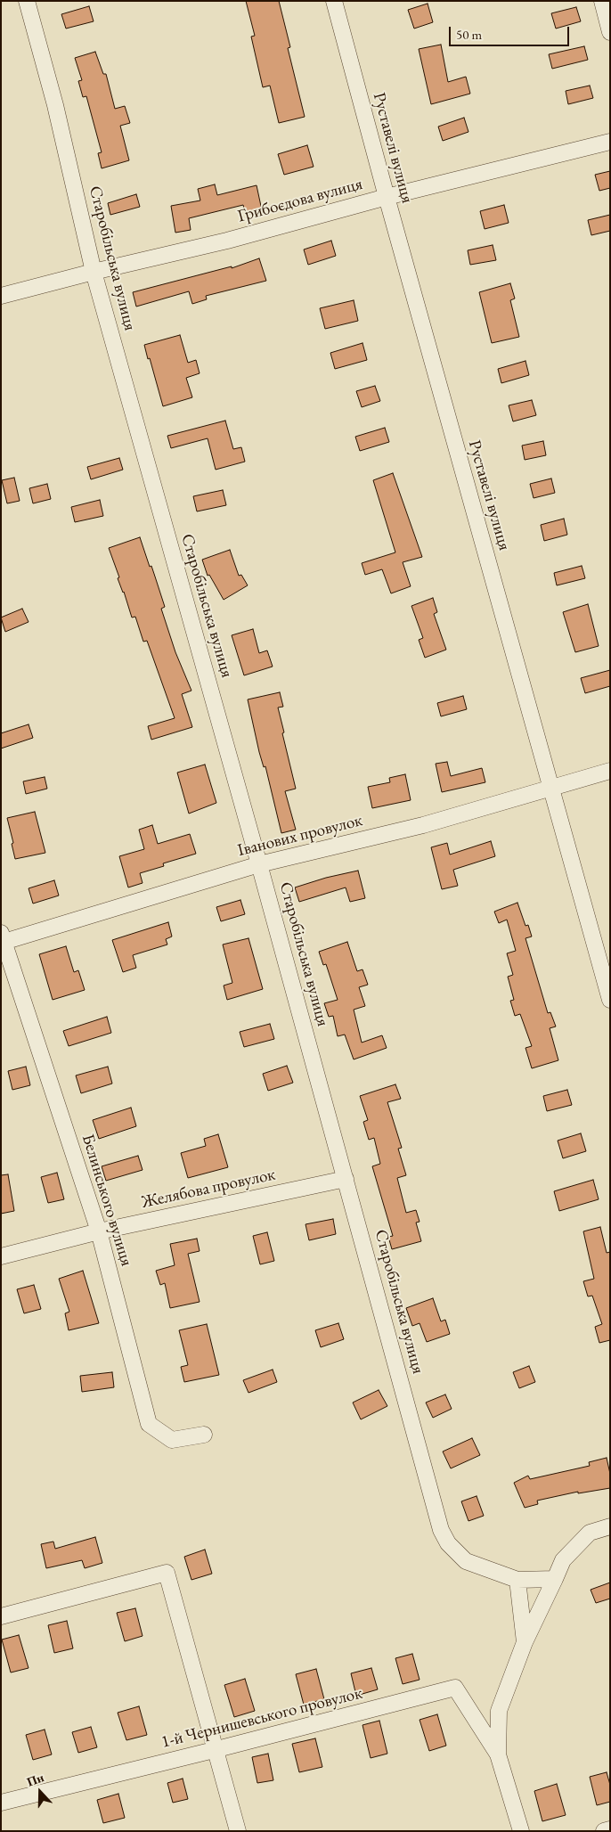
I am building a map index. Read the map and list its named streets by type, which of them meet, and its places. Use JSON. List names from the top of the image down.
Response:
{
  "streets": {
    "street": [
      "Руставелі вулиця",
      "Грибоєдова вулиця",
      "Старобільська вулиця",
      "Іванових провулок",
      "Желябова провулок",
      "Белинського вулиця",
      "1-й Чернишевського провулок"
    ]
  },
  "crossings": [
    ["Руставелі вулиця", "Грибоєдова вулиця"],
    ["Руставелі вулиця", "Іванових провулок"],
    ["Грибоєдова вулиця", "Старобільська вулиця"],
    ["Старобільська вулиця", "Іванових провулок"],
    ["Старобільська вулиця", "Желябова провулок"],
    ["Іванових провулок", "Белинського вулиця"],
    ["Желябова провулок", "Белинського вулиця"]
  ],
  "scale_bar": "50 m",
  "north": "top"
}
